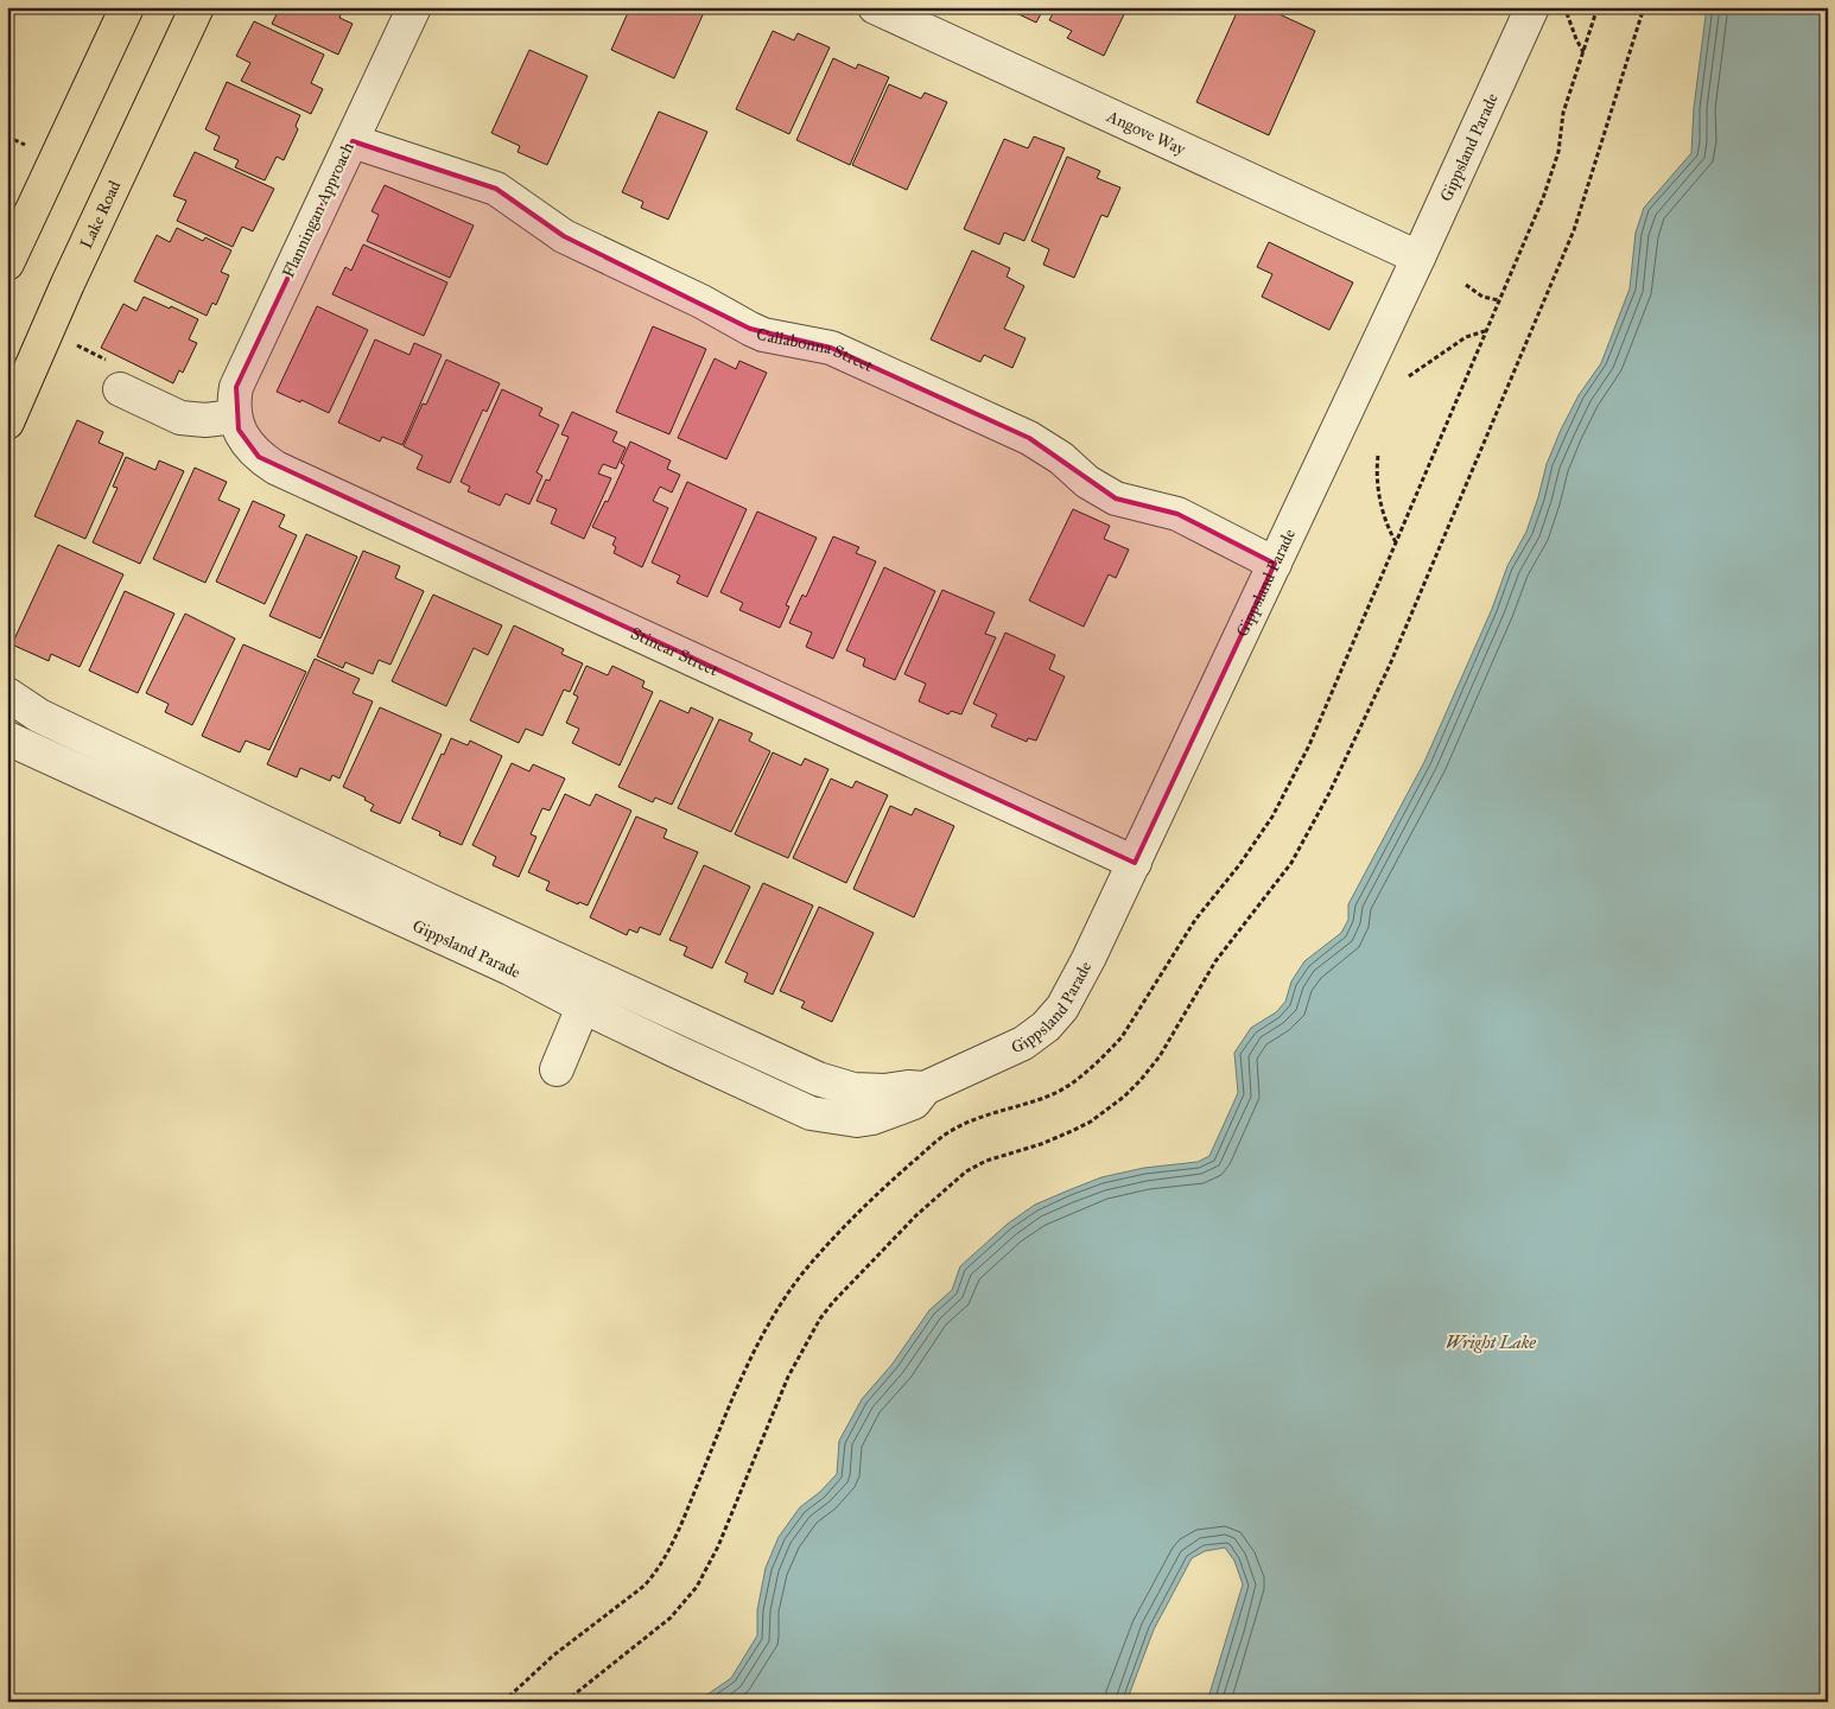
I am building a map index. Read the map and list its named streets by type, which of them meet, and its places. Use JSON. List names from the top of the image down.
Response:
{
  "streets": {
    "main road": ["Lake Road"],
    "street": [
      "Angove Way",
      "Gippsland Parade",
      "Flanningan Approach",
      "Callabonna Street",
      "Stinear Street"
    ]
  },
  "crossings": [
    ["Angove Way", "Gippsland Parade"],
    ["Gippsland Parade", "Callabonna Street"],
    ["Gippsland Parade", "Stinear Street"],
    ["Flanningan Approach", "Callabonna Street"],
    ["Flanningan Approach", "Stinear Street"]
  ],
  "water": ["Wright Lake"]
}
